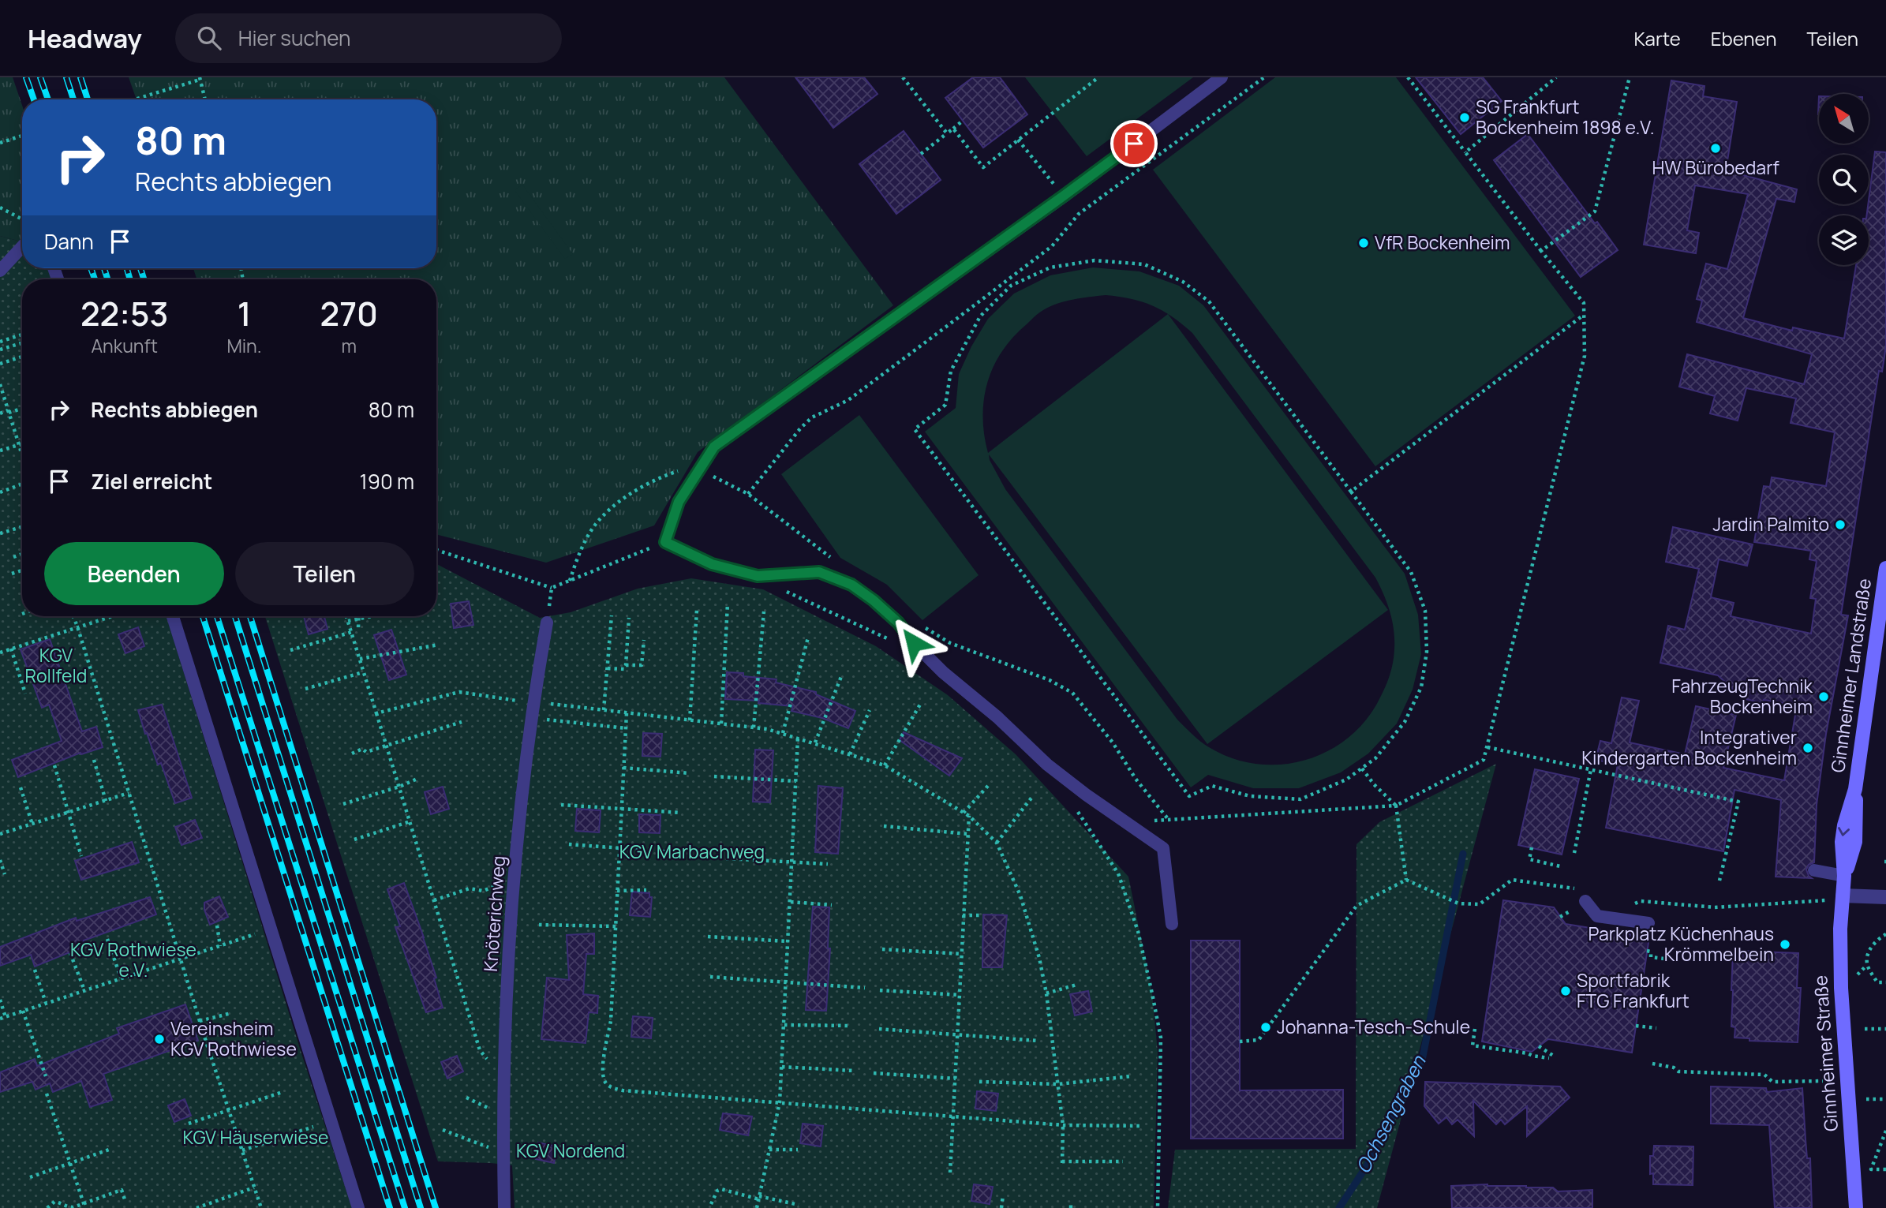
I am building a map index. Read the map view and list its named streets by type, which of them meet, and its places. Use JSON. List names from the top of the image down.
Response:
{
  "streets": {
    "main road": ["Ginnheimer Landstraße", "Ginnheimer Straße"],
    "lane": ["Knöterichweg"]
  },
  "crossings": [
    ["Ginnheimer Landstraße", "Ginnheimer Straße"]
  ],
  "water": ["Ochsengraben"],
  "parks": [
    "KGV Rollfeld",
    "KGV Marbachweg",
    "KGV Rothwiese e.V.",
    "KGV Häuserwiese",
    "KGV Nordend"
  ],
  "places": [
    "SG Frankfurt Bockenheim 1898 e.V.",
    "HW Bürobedarf",
    "VfR Bockenheim",
    "Jardin Palmito",
    "FahrzeugTechnik Bockenheim",
    "Integrativer Kindergarten Bockenheim",
    "Parkplatz Küchenhaus Krömmelbein",
    "Sportfabrik FTG Frankfurt",
    "Johanna-Tesch-Schule",
    "Vereinsheim KGV Rothwiese"
  ],
  "north": "top left",
  "page": {
    "header": "Headway",
    "search": "Hier suchen",
    "nav": ["Karte", "Ebenen", "Teilen"],
    "turn": ["80 m", "Rechts abbiegen"],
    "then": "Dann",
    "eta": [
      "22:53",
      "Ankunft",
      "1",
      "Min.",
      "270",
      "m"
    ],
    "list": [
      {
        "name": "Rechts abbiegen",
        "value": "80 m"
      },
      {
        "name": "Ziel erreicht",
        "value": "190 m"
      }
    ],
    "buttons": ["Beenden", "Teilen"]
  }
}
